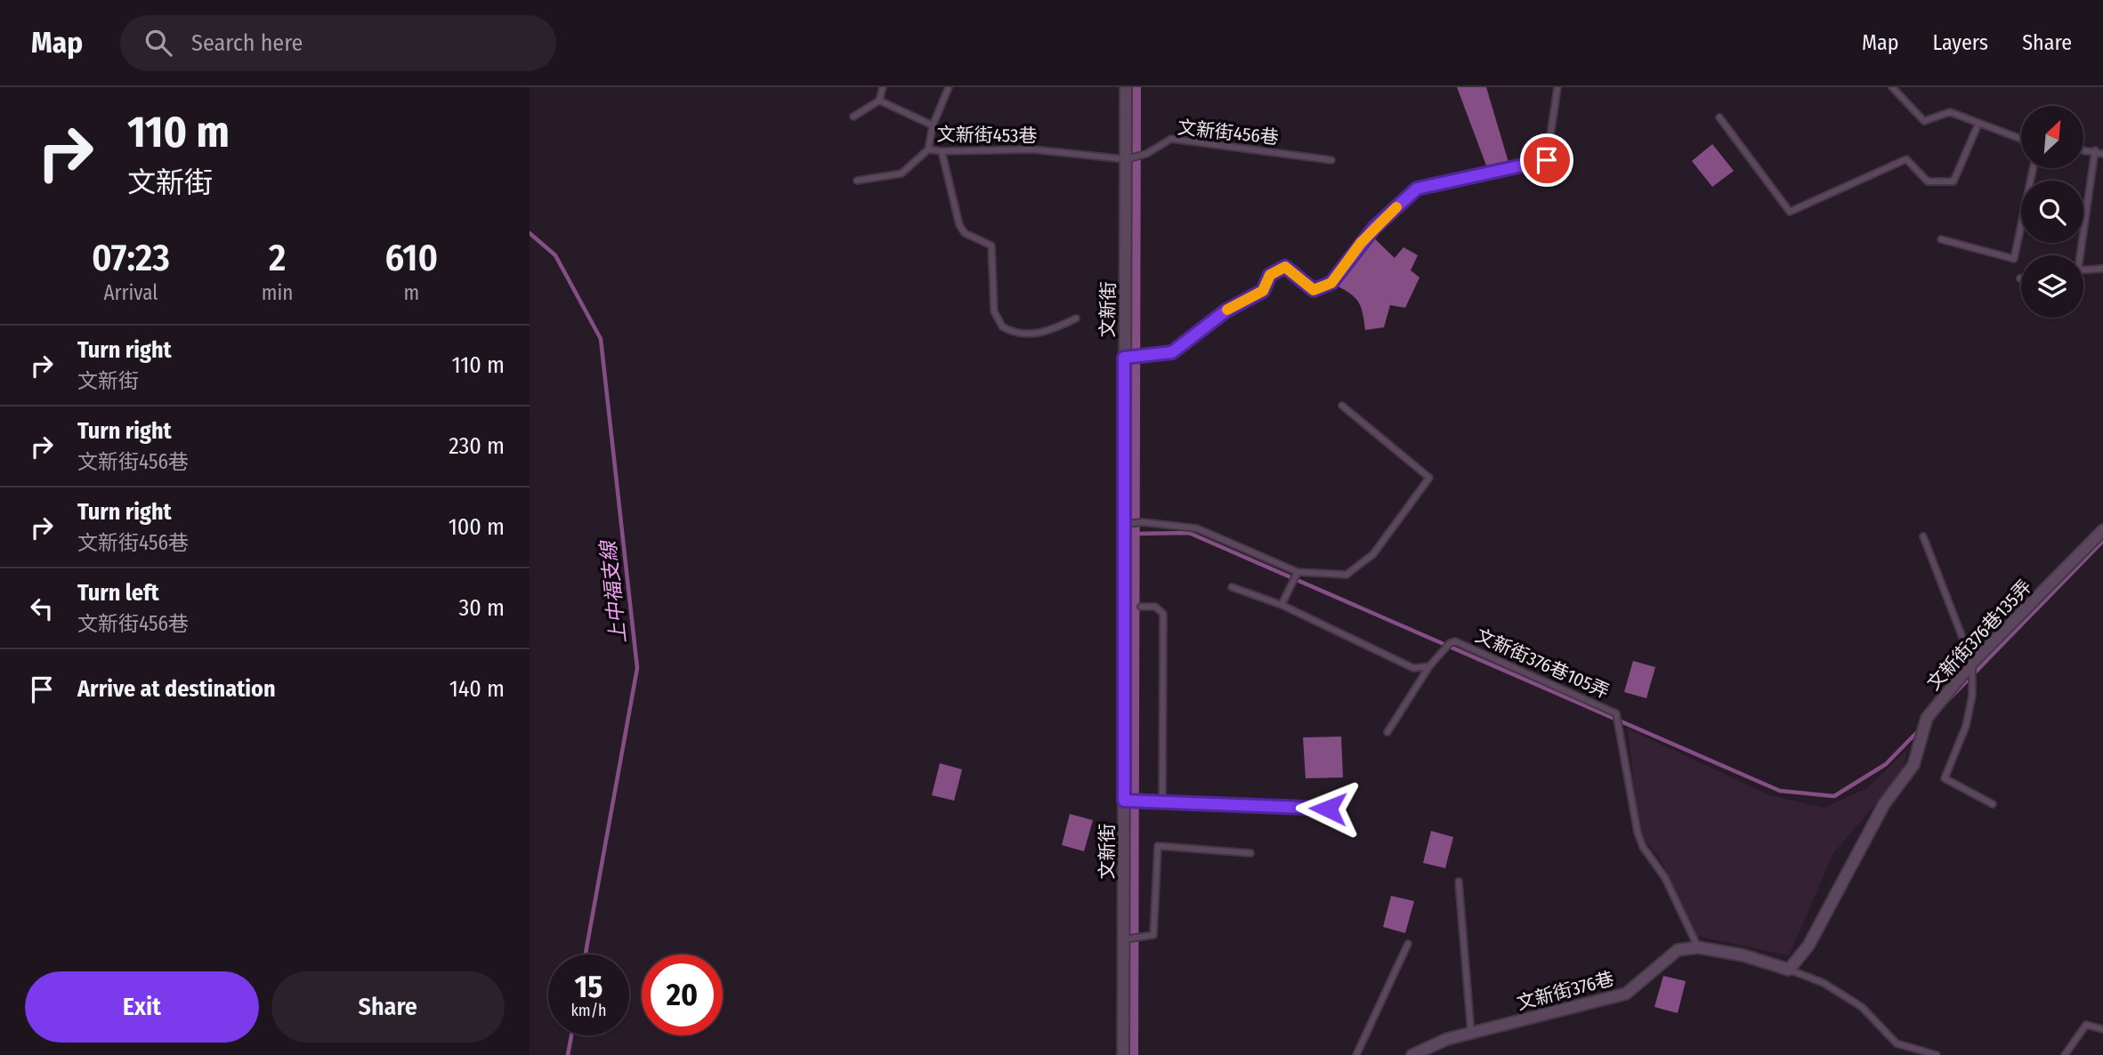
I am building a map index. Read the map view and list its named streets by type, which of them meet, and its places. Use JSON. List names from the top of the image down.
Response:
{
  "streets": {
    "street": ["文新街", "文新街376巷135弄", "文新街376巷"],
    "lane": ["文新街456巷", "文新街453巷", "文新街376巷105弄"]
  },
  "crossings": [
    ["文新街456巷", "文新街453巷"],
    ["文新街456巷", "文新街"],
    ["文新街453巷", "文新街"],
    ["文新街376巷135弄", "文新街376巷"],
    ["文新街376巷105弄", "文新街376巷"]
  ],
  "water": ["上中福支線"],
  "north": "top right",
  "page": {
    "header": "Map",
    "search": "Search here",
    "nav": ["Map", "Layers", "Share"],
    "turn": ["110 m", "文新街"],
    "eta": [
      "07:23",
      "Arrival",
      "2",
      "min",
      "610",
      "m"
    ],
    "list": [
      {
        "name": "Turn right",
        "note": "文新街",
        "value": "110 m"
      },
      {
        "name": "Turn right",
        "note": "文新街456巷",
        "value": "230 m"
      },
      {
        "name": "Turn right",
        "note": "文新街456巷",
        "value": "100 m"
      },
      {
        "name": "Turn left",
        "note": "文新街456巷",
        "value": "30 m"
      },
      {
        "name": "Arrive at destination",
        "value": "140 m"
      }
    ],
    "speed": "15 km/h",
    "limit": "20",
    "buttons": ["Exit", "Share"]
  }
}
